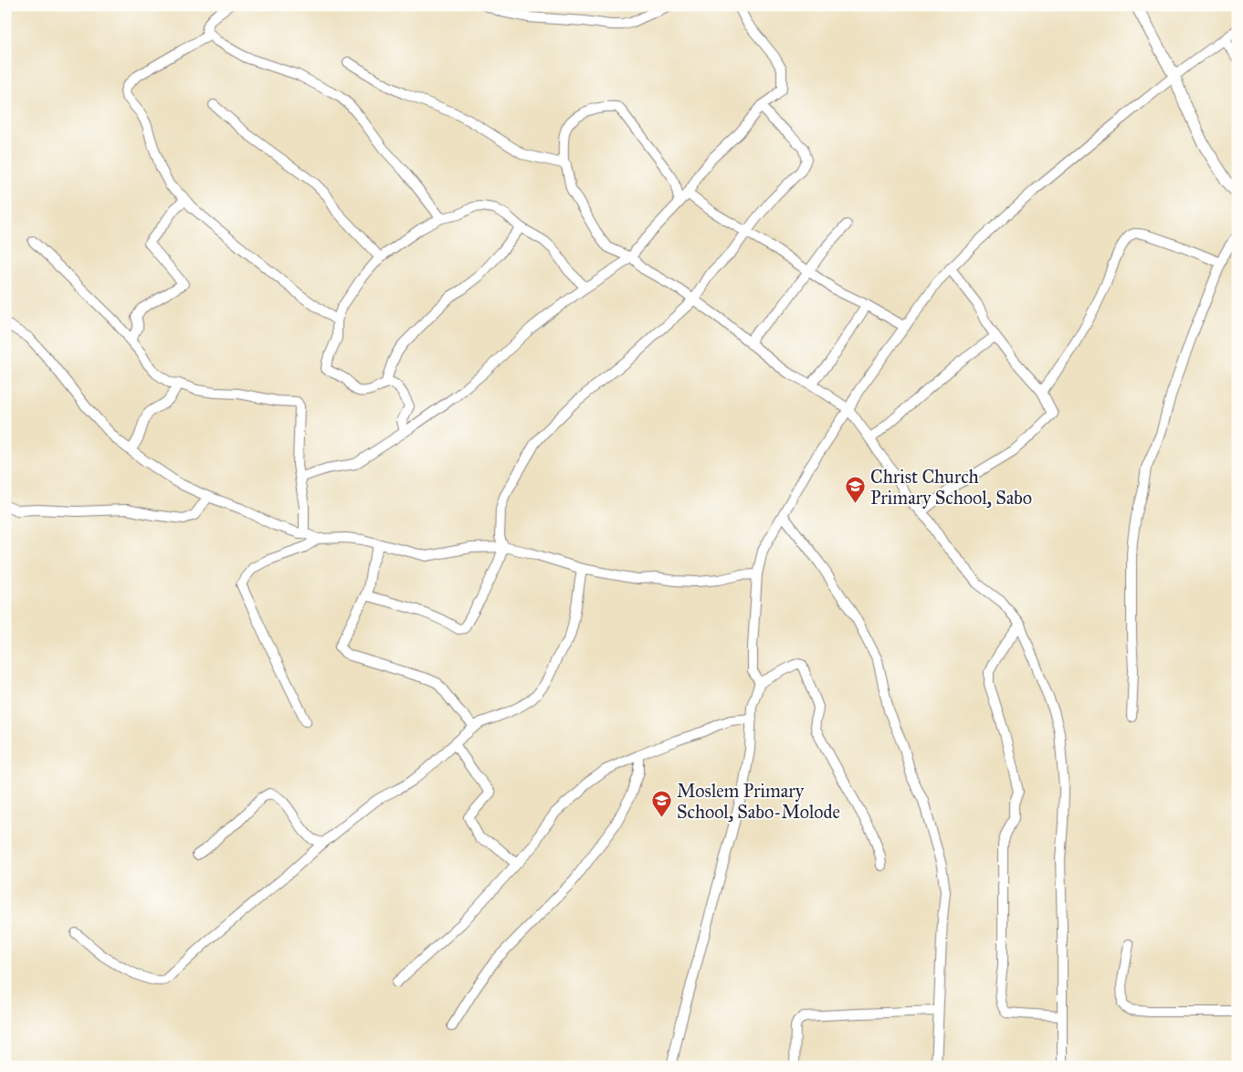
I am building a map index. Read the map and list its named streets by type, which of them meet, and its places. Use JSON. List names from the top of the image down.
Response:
{
  "places": {
    "school or university": ["Christ Church Primary School, Sabo", "Moslem Primary School, Sabo-Molode"]
  }
}
